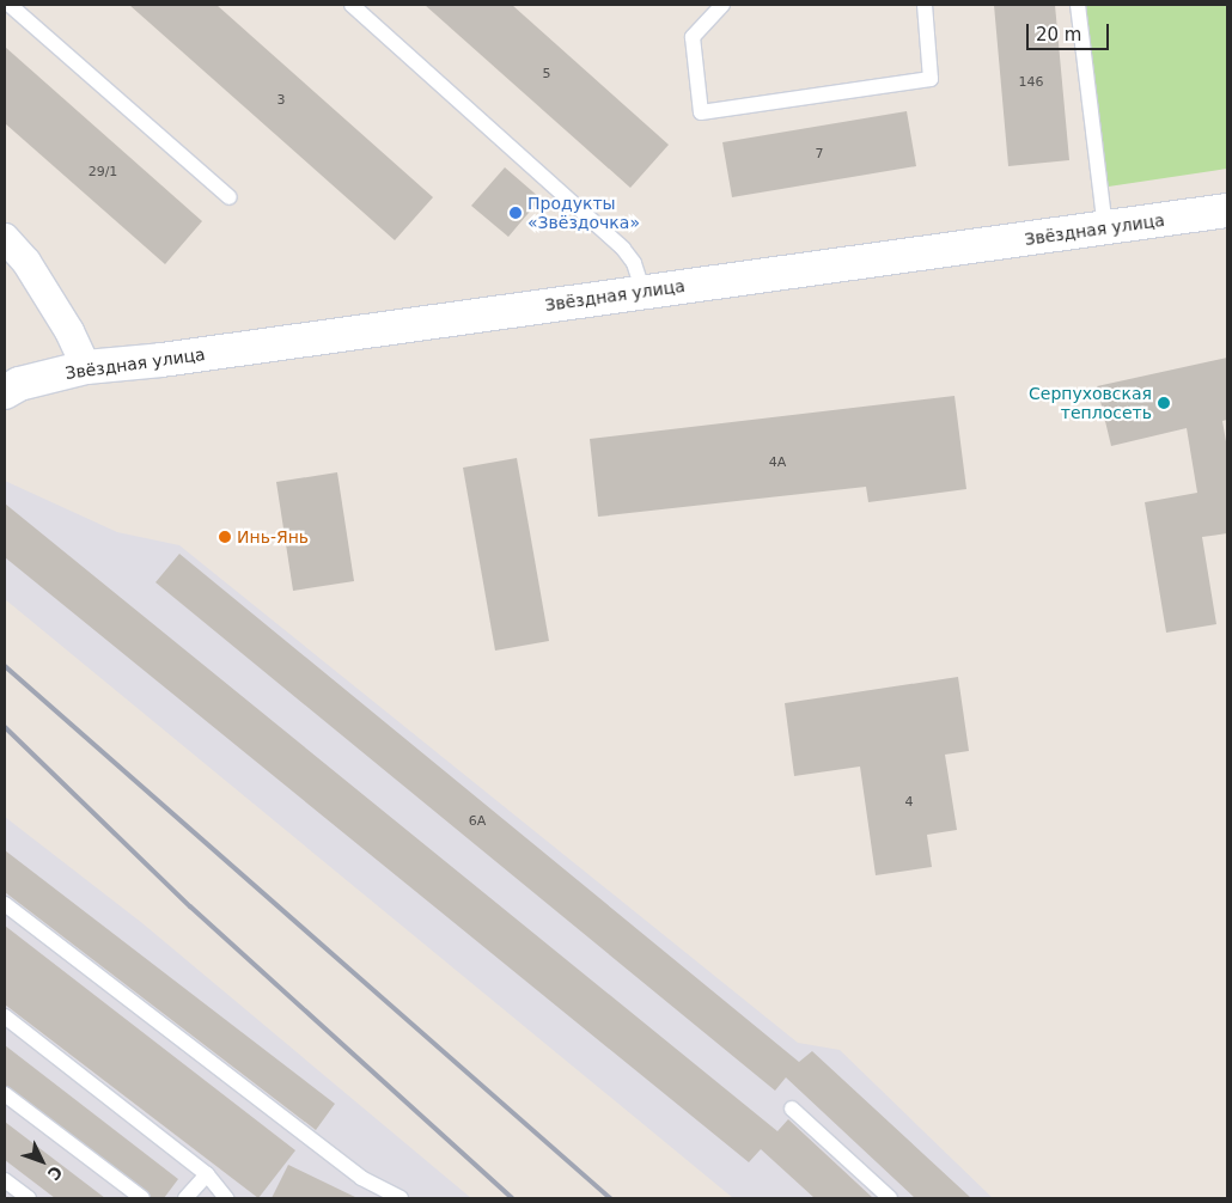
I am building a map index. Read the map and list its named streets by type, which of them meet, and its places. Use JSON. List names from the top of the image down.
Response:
{
  "streets": {
    "main road": ["Звёздная улица"]
  },
  "places": ["Продукты «Звёздочка»", "Серпуховская теплосеть", "Инь-Янь"],
  "house_numbers": [
    "5",
    "146",
    "3",
    "7",
    "29/1",
    "4А",
    "4",
    "6А"
  ],
  "scale_bar": "20 m",
  "north": "bottom right"
}
